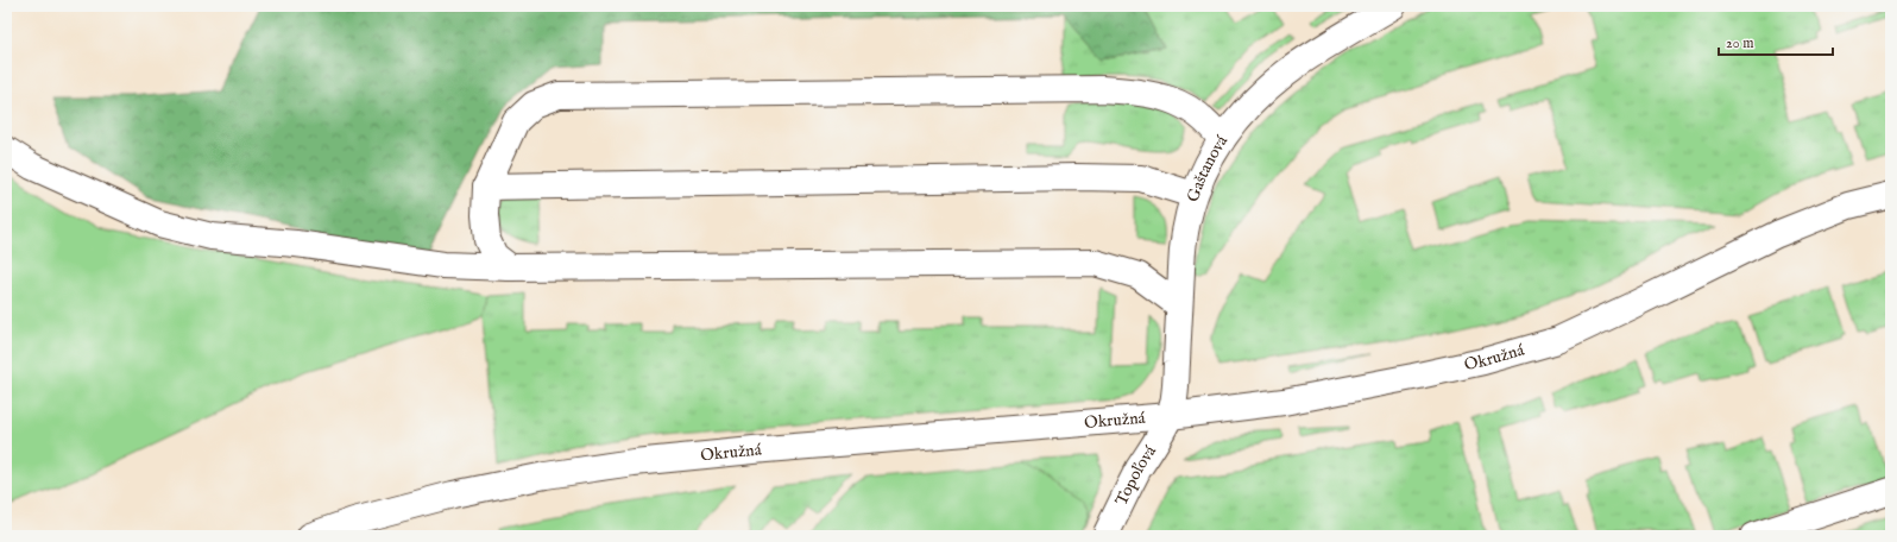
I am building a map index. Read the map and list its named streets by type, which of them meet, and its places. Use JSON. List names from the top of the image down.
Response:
{
  "streets": {
    "street": ["Gaštanová", "Okružná", "Topoľová"]
  },
  "crossings": [
    ["Gaštanová", "Okružná"],
    ["Gaštanová", "Topoľová"],
    ["Okružná", "Topoľová"]
  ],
  "scale_bar": "20 m"
}
